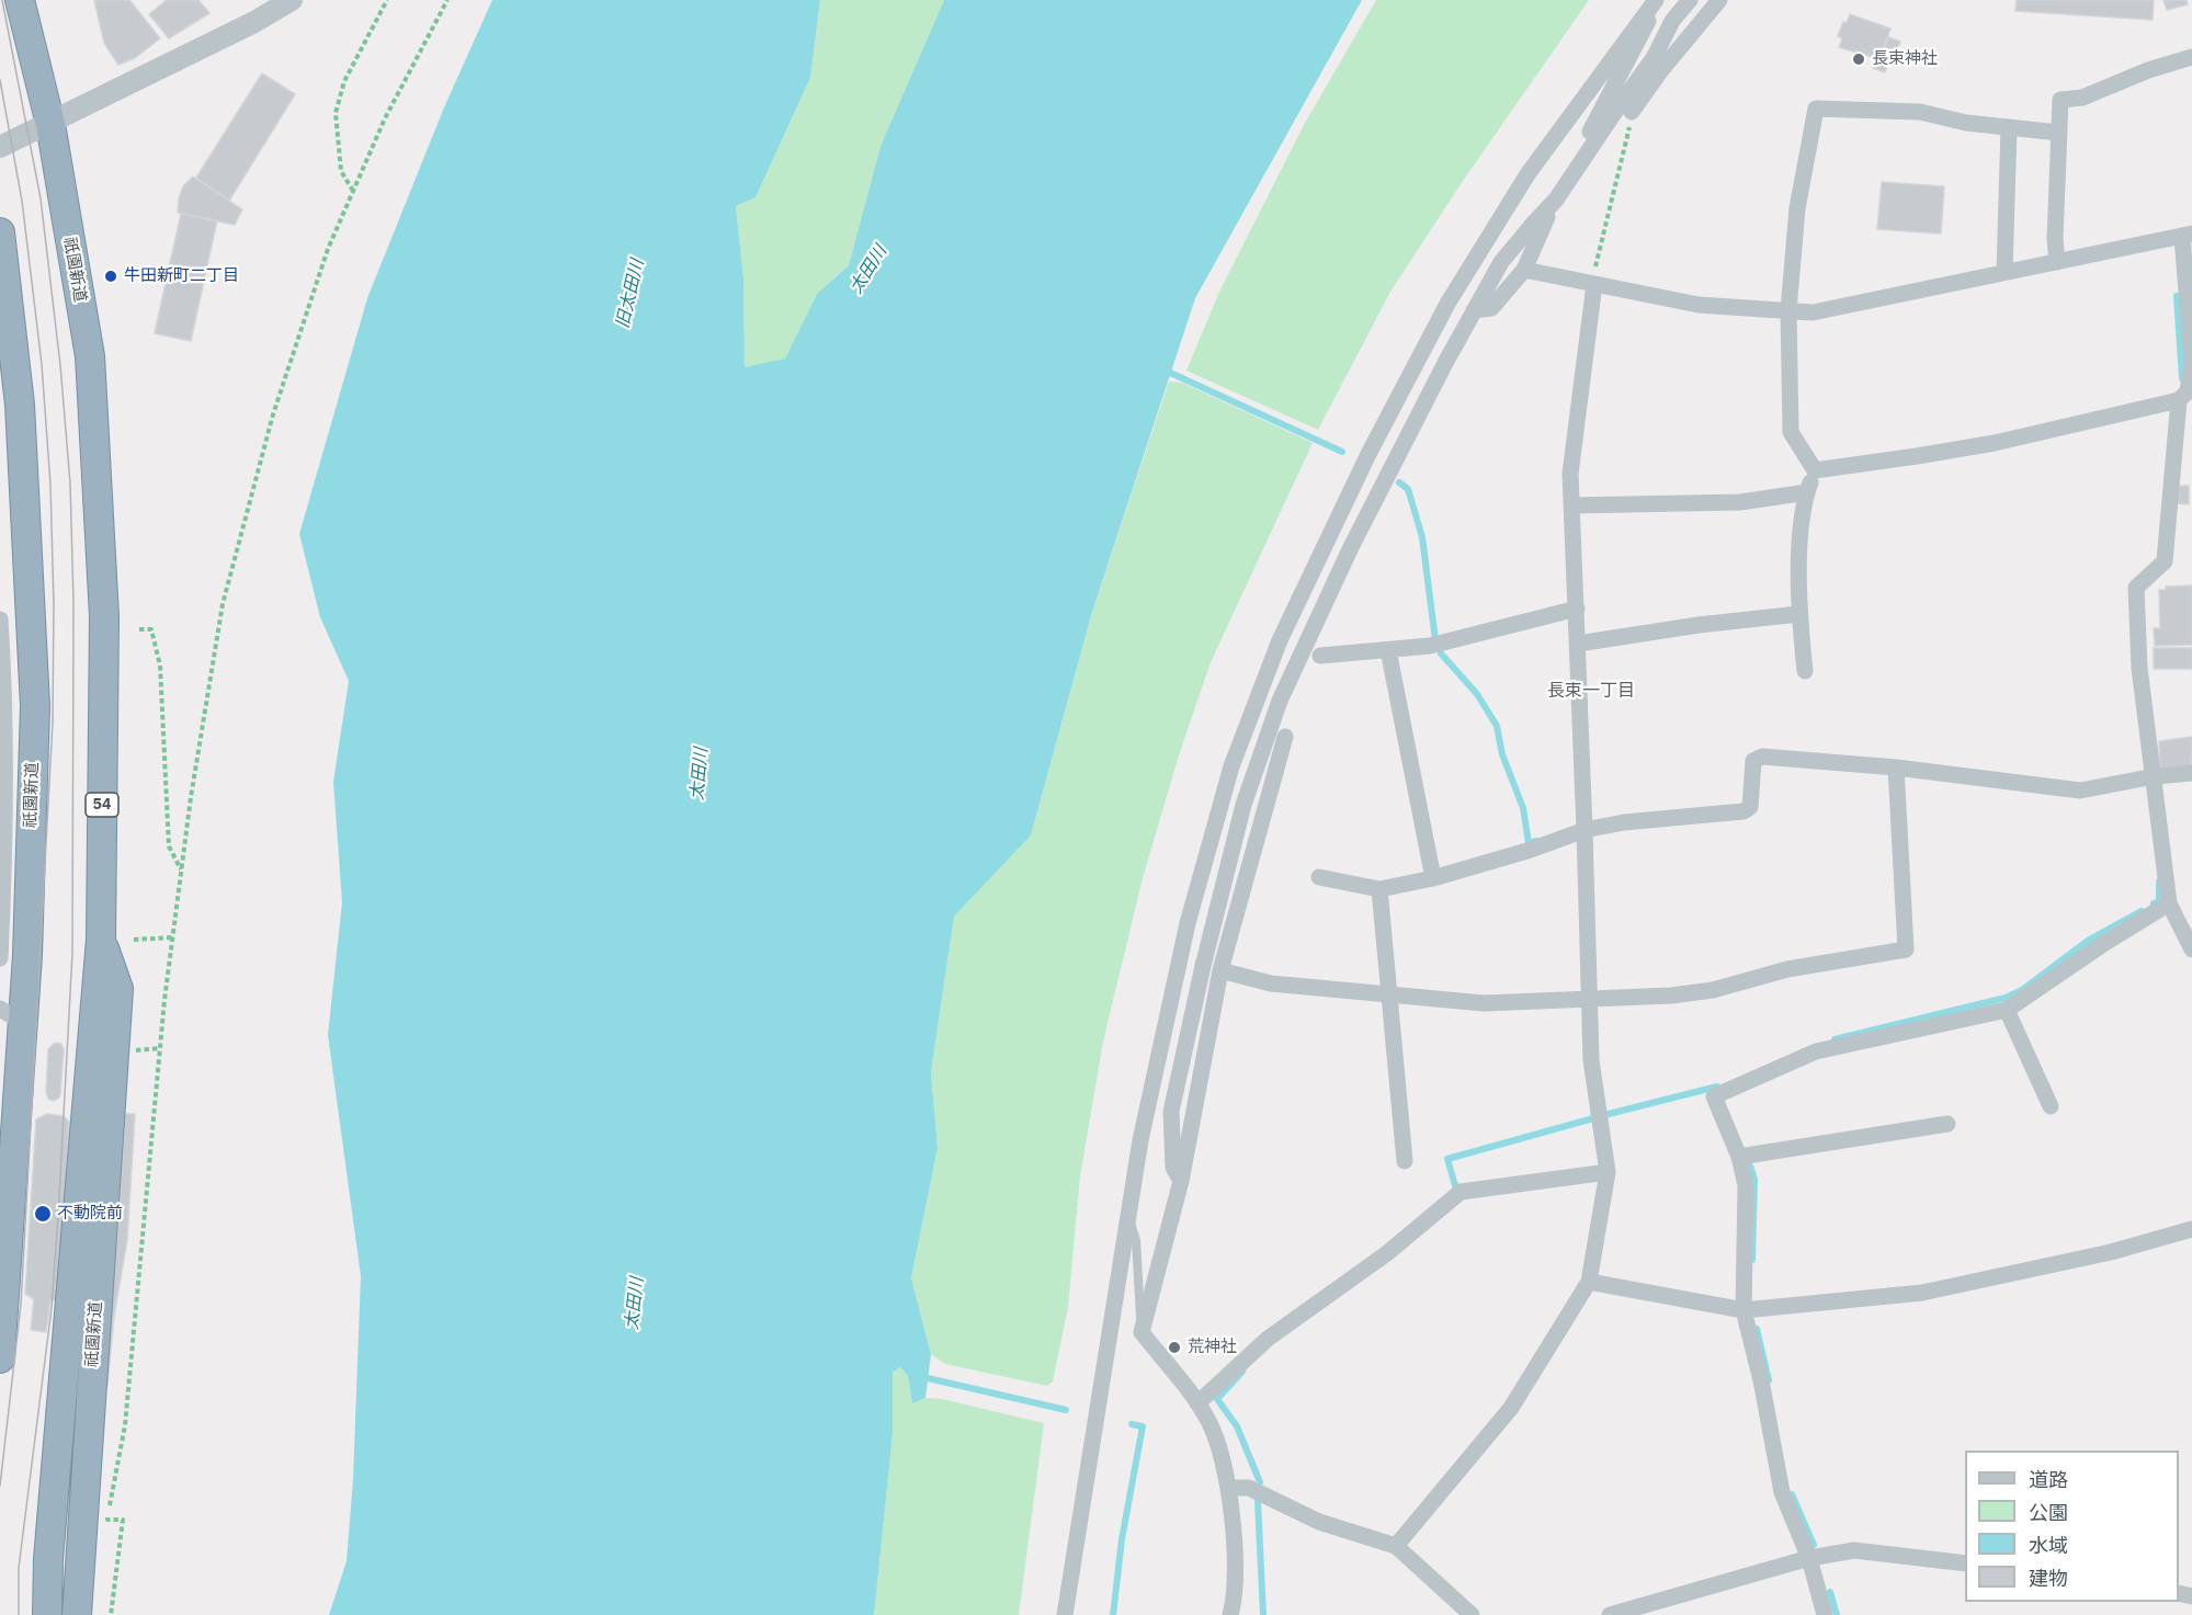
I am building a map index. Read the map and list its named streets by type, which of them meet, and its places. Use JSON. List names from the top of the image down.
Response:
{
  "streets": {
    "highway": ["祇園新道", "54"]
  },
  "districts": ["長束一丁目"],
  "water": ["太田川", "旧太田川"],
  "places": [
    "長束神社",
    "牛田新町二丁目",
    "不動院前",
    "荒神社"
  ],
  "legend": [
    "道路",
    "公園",
    "水域",
    "建物"
  ]
}
